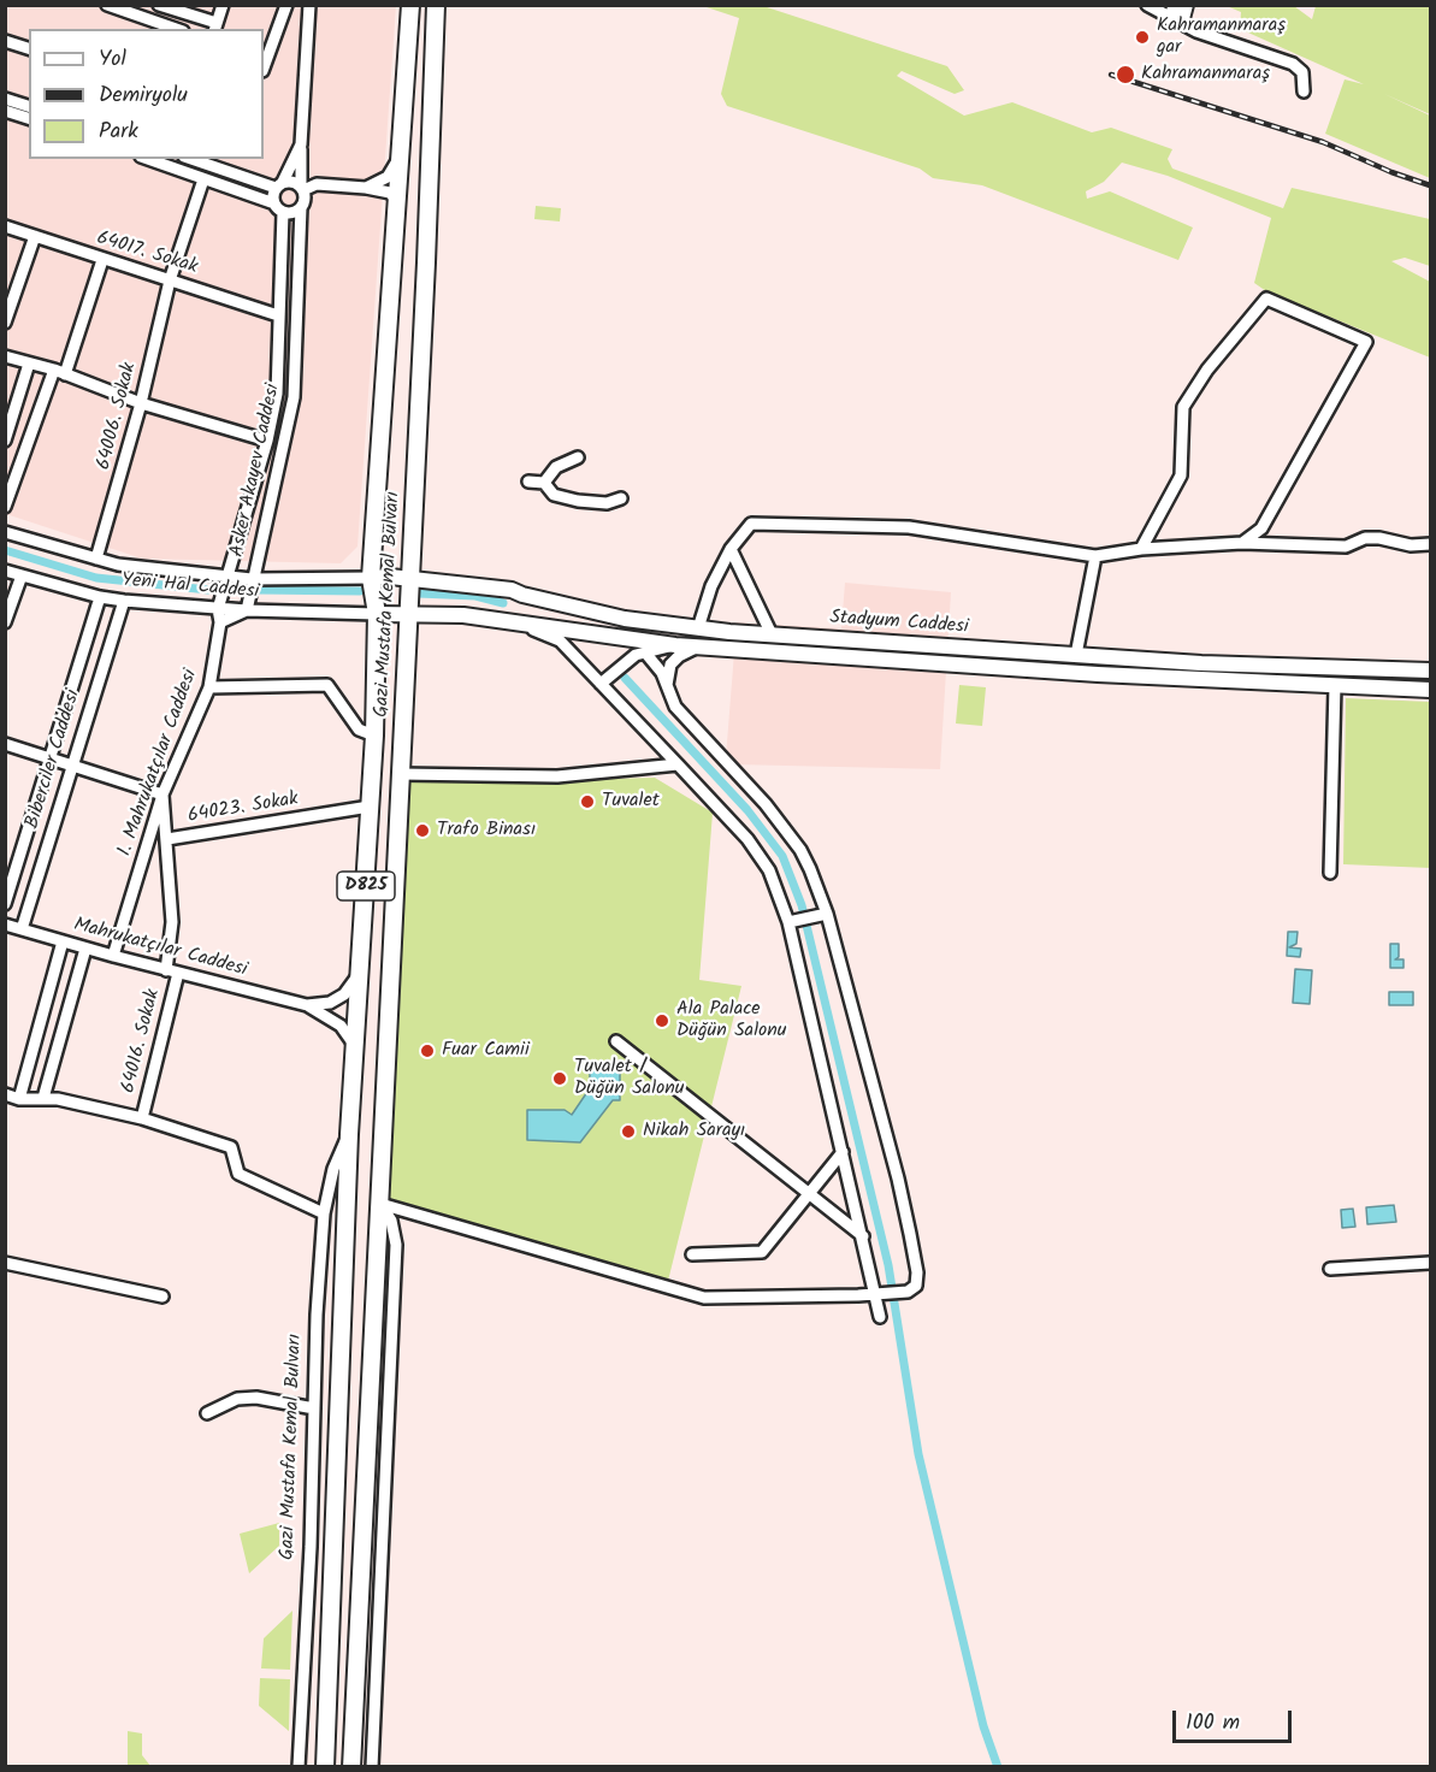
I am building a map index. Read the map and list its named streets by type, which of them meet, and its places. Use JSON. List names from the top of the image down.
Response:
{
  "streets": {
    "highway": ["Gazi Mustafa Kemal Bulvarı", "D825"],
    "main road": ["Stadyum Caddesi"],
    "street": [
      "64017. Sokak",
      "64006. Sokak",
      "Asker Akayev Caddesi",
      "Yeni Hal Caddesi",
      "Biberciler Caddesi",
      "1. Mahrukatçılar Caddesi",
      "64023. Sokak",
      "Mahrukatçılar Caddesi",
      "64016. Sokak"
    ]
  },
  "crossings": [
    ["64017. Sokak", "64006. Sokak"],
    ["64017. Sokak", "Asker Akayev Caddesi"],
    ["64006. Sokak", "Yeni Hal Caddesi"],
    ["Asker Akayev Caddesi", "Yeni Hal Caddesi"],
    ["Asker Akayev Caddesi", "1. Mahrukatçılar Caddesi"],
    ["Yeni Hal Caddesi", "Gazi Mustafa Kemal Bulvarı"],
    ["Yeni Hal Caddesi", "Stadyum Caddesi"],
    ["Yeni Hal Caddesi", "Biberciler Caddesi"],
    ["Yeni Hal Caddesi", "1. Mahrukatçılar Caddesi"],
    ["Gazi Mustafa Kemal Bulvarı", "Stadyum Caddesi"],
    ["Gazi Mustafa Kemal Bulvarı", "64023. Sokak"],
    ["Gazi Mustafa Kemal Bulvarı", "Mahrukatçılar Caddesi"],
    ["Biberciler Caddesi", "Mahrukatçılar Caddesi"],
    ["1. Mahrukatçılar Caddesi", "64023. Sokak"],
    ["1. Mahrukatçılar Caddesi", "Mahrukatçılar Caddesi"],
    ["64023. Sokak", "64016. Sokak"],
    ["Mahrukatçılar Caddesi", "64016. Sokak"]
  ],
  "places": [
    "Kahramanmaraş gar",
    "Kahramanmaraş",
    "Tuvalet",
    "Trafo Binası",
    "Ala Palace Düğün Salonu",
    "Fuar Camii",
    "Tuvalet / Düğün Salonu",
    "Nikah Sarayı"
  ],
  "legend": ["Yol", "Demiryolu", "Park"],
  "scale_bar": "100 m"
}
